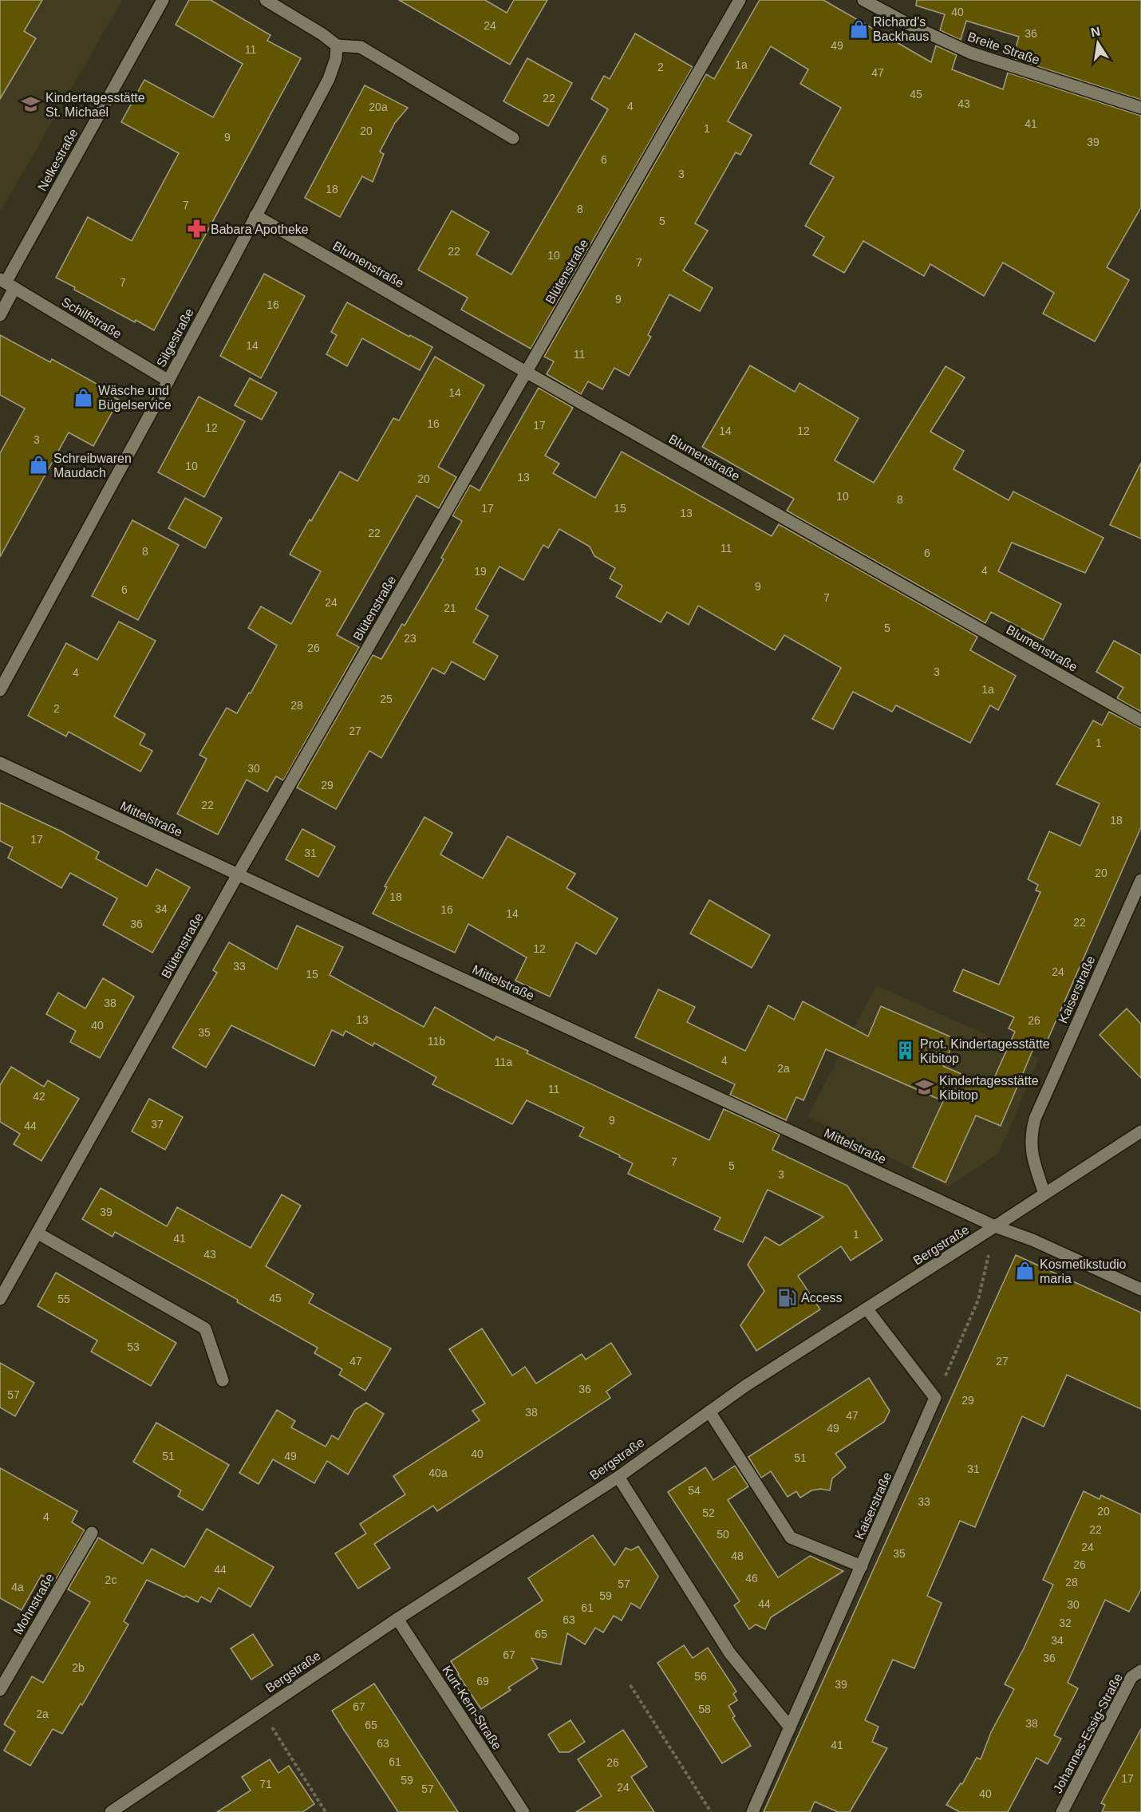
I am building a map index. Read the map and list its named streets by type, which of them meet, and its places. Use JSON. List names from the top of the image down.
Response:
{
  "streets": {
    "street": [
      "Breite Straße",
      "Nelkestraße",
      "Blumenstraße",
      "Blütenstraße",
      "Schilfstraße",
      "Silgestraße",
      "Mittelstraße",
      "Kaiserstraße",
      "Bergstraße",
      "Mohnstraße",
      "Kurt-Kern-Straße",
      "Johannes-Essig-Straße"
    ]
  },
  "crossings": [
    ["Nelkestraße", "Schilfstraße"],
    ["Blumenstraße", "Blütenstraße"],
    ["Blumenstraße", "Silgestraße"],
    ["Blütenstraße", "Mittelstraße"],
    ["Schilfstraße", "Silgestraße"],
    ["Mittelstraße", "Bergstraße"],
    ["Kaiserstraße", "Bergstraße"],
    ["Bergstraße", "Kurt-Kern-Straße"]
  ],
  "places": {
    "shop": [
      "Richard's Backhaus",
      "Wäsche und Bügelservice",
      "Schreibwaren Maudach",
      "Kosmetikstudio maria"
    ],
    "school or university": ["Kindertagesstätte St. Michael", "Kindertagesstätte Kibitop"],
    "pharmacy": ["Babara Apotheke"],
    "building": ["Prot. Kindertagesstätte Kibitop"],
    "fuel station": ["Access"]
  },
  "house_numbers": [
    "40",
    "24",
    "36",
    "49",
    "11",
    "1a",
    "2",
    "47",
    "45",
    "22",
    "43",
    "4",
    "20a",
    "41",
    "1",
    "20",
    "9",
    "39",
    "6",
    "3",
    "18",
    "7",
    "8",
    "5",
    "22",
    "10",
    "7",
    "7",
    "9",
    "16",
    "14",
    "11",
    "14",
    "16",
    "17",
    "12",
    "14",
    "12",
    "3",
    "10",
    "13",
    "20",
    "10",
    "8",
    "17",
    "15",
    "13",
    "22",
    "11",
    "8",
    "6",
    "4",
    "19",
    "9",
    "6",
    "7",
    "24",
    "21",
    "5",
    "23",
    "26",
    "3",
    "4",
    "1a",
    "25",
    "28",
    "2",
    "27",
    "1",
    "30",
    "29",
    "22",
    "18",
    "17",
    "31",
    "20",
    "18",
    "34",
    "16",
    "14",
    "22",
    "36",
    "12",
    "33",
    "24",
    "15",
    "38",
    "13",
    "26",
    "40",
    "35",
    "11b",
    "4",
    "11a",
    "2a",
    "11",
    "42",
    "9",
    "37",
    "44",
    "7",
    "5",
    "3",
    "39",
    "1",
    "41",
    "43",
    "45",
    "55",
    "53",
    "47",
    "27",
    "36",
    "57",
    "29",
    "38",
    "47",
    "49",
    "40",
    "51",
    "49",
    "51",
    "31",
    "40a",
    "54",
    "33",
    "20",
    "52",
    "4",
    "22",
    "50",
    "24",
    "35",
    "48",
    "26",
    "44",
    "46",
    "2c",
    "28",
    "57",
    "4a",
    "59",
    "44",
    "30",
    "61",
    "63",
    "32",
    "65",
    "34",
    "67",
    "36",
    "2b",
    "56",
    "69",
    "39",
    "67",
    "58",
    "2a",
    "38",
    "65",
    "63",
    "41",
    "61",
    "26",
    "17",
    "59",
    "71",
    "24",
    "57",
    "40"
  ],
  "north": "top"
}
